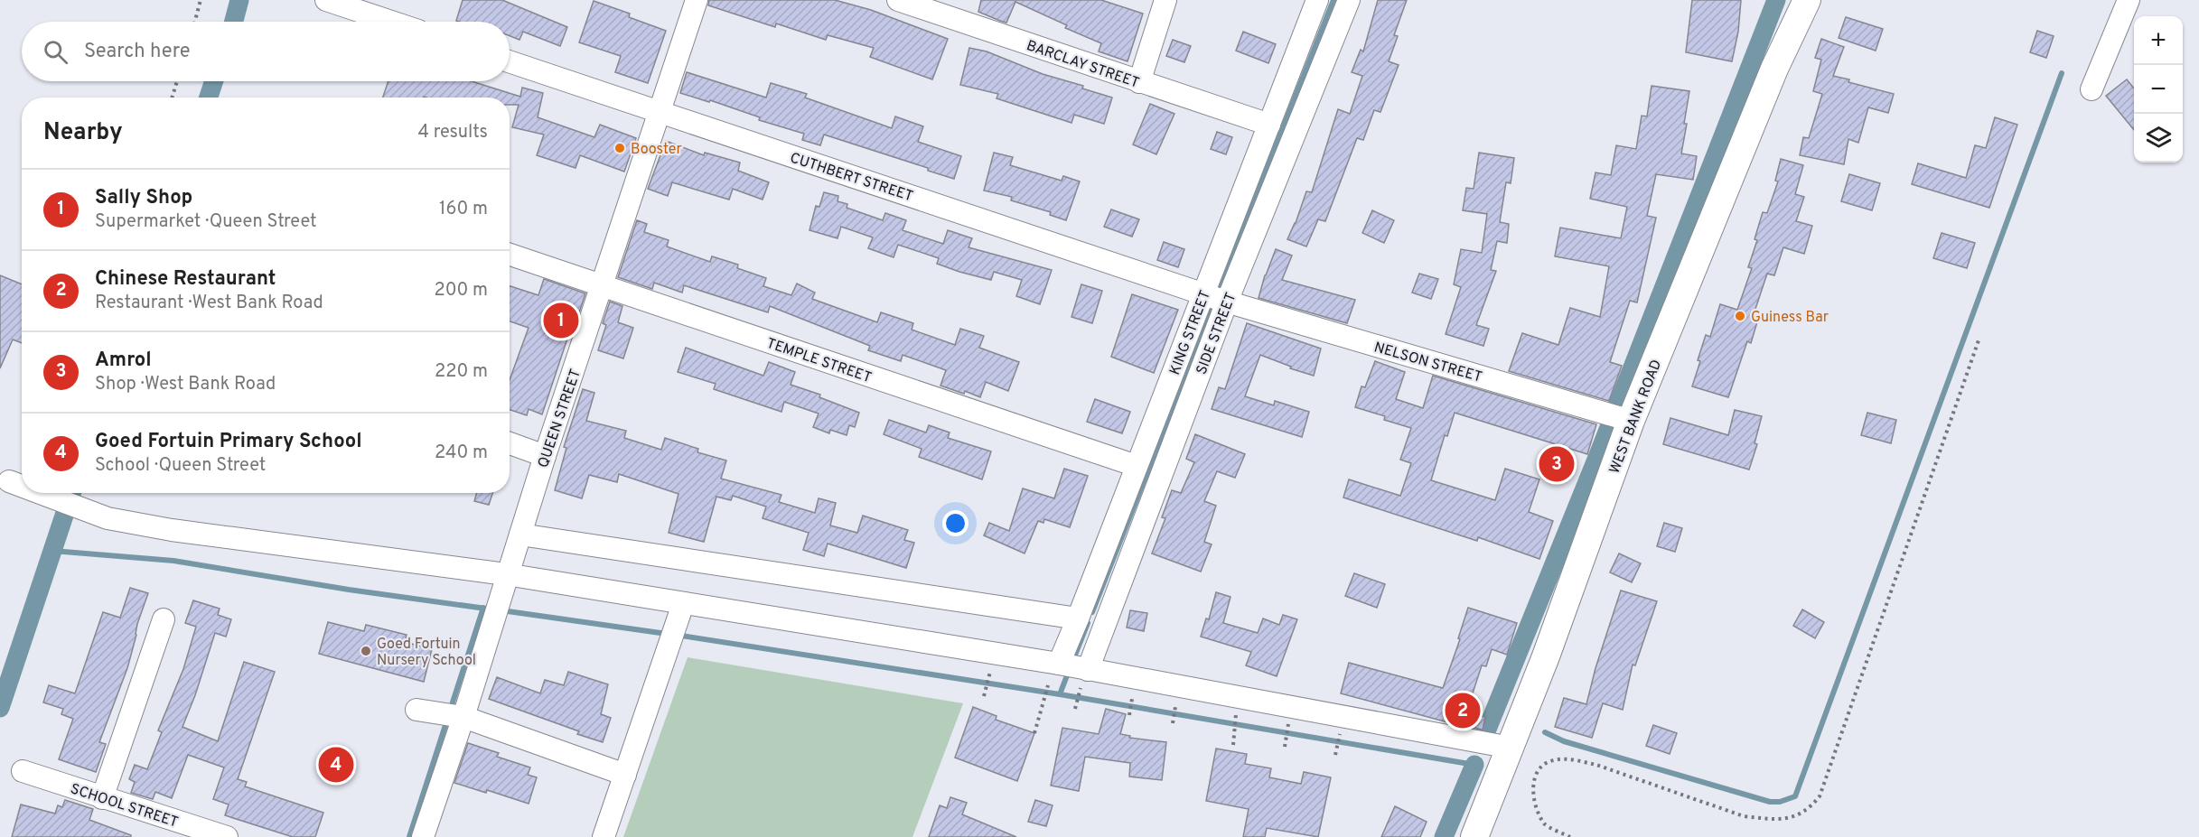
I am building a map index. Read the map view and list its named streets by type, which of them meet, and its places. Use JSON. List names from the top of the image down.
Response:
{
  "streets": {
    "main road": ["WEST BANK ROAD"],
    "street": [
      "BARCLAY STREET",
      "CUTHBERT STREET",
      "KING STREET",
      "SIDE STREET",
      "TEMPLE STREET",
      "NELSON STREET",
      "QUEEN STREET",
      "SCHOOL STREET"
    ]
  },
  "crossings": [
    ["BARCLAY STREET", "KING STREET"],
    ["CUTHBERT STREET", "KING STREET"],
    ["CUTHBERT STREET", "SIDE STREET"],
    ["CUTHBERT STREET", "NELSON STREET"],
    ["CUTHBERT STREET", "QUEEN STREET"],
    ["KING STREET", "SIDE STREET"],
    ["KING STREET", "TEMPLE STREET"],
    ["KING STREET", "NELSON STREET"],
    ["SIDE STREET", "NELSON STREET"],
    ["TEMPLE STREET", "QUEEN STREET"],
    ["NELSON STREET", "WEST BANK ROAD"]
  ],
  "places": ["Booster", "Guiness Bar", "Goed Fortuin Nursery School"],
  "page": {
    "map_buttons": ["+", "−"],
    "search": "Search here",
    "heading": ["Nearby", "4 results"],
    "list": [
      {
        "mark": "1",
        "name": "Sally Shop",
        "note": "Supermarket · Queen Street",
        "value": "160 m"
      },
      {
        "mark": "2",
        "name": "Chinese Restaurant",
        "note": "Restaurant · West Bank Road",
        "value": "200 m"
      },
      {
        "mark": "3",
        "name": "Amrol",
        "note": "Shop · West Bank Road",
        "value": "220 m"
      },
      {
        "mark": "4",
        "name": "Goed Fortuin Primary School",
        "note": "School · Queen Street",
        "value": "240 m"
      }
    ],
    "pins": [
      "1",
      "3",
      "2",
      "4"
    ]
  }
}
